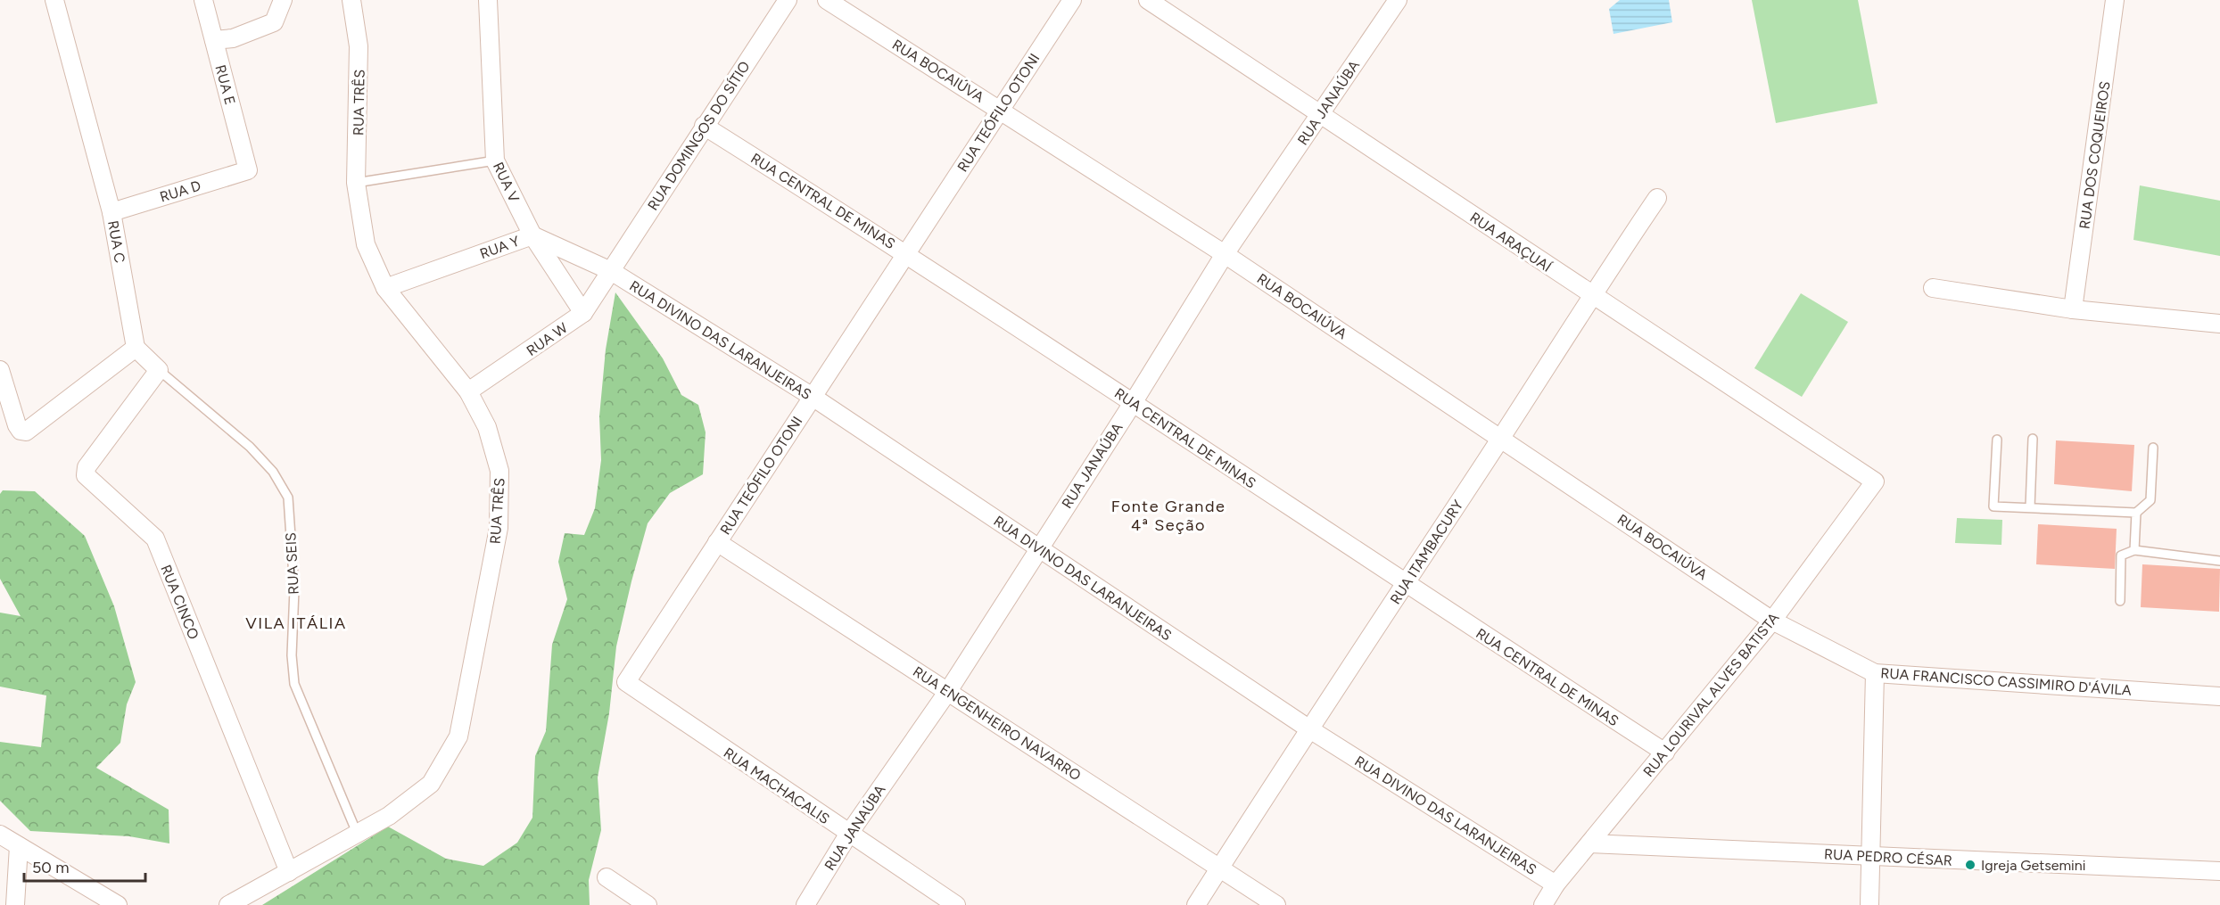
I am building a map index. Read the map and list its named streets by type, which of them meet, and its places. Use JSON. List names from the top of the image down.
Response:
{
  "streets": {
    "street": [
      "RUA BOCAIÚVA",
      "RUA E",
      "RUA TRÊS",
      "RUA JANAÚBA",
      "RUA TEÓFILO OTONI",
      "RUA DOMINGOS DO SÍTIO",
      "RUA DOS COQUEIROS",
      "RUA V",
      "RUA D",
      "RUA CENTRAL DE MINAS",
      "RUA C",
      "RUA ARAÇUAÍ",
      "RUA Y",
      "RUA W",
      "RUA DIVINO DAS LARANJEIRAS",
      "RUA ITAMBACURY",
      "RUA CINCO",
      "RUA FRANCISCO CASSIMIRO D'ÁVILA",
      "RUA LOURIVAL ALVES BATISTA",
      "RUA ENGENHEIRO NAVARRO",
      "RUA MACHACALIS",
      "RUA PEDRO CÉSAR"
    ],
    "lane": ["RUA SEIS"]
  },
  "crossings": [
    ["RUA BOCAIÚVA", "RUA JANAÚBA"],
    ["RUA BOCAIÚVA", "RUA TEÓFILO OTONI"],
    ["RUA BOCAIÚVA", "RUA ITAMBACURY"],
    ["RUA BOCAIÚVA", "RUA FRANCISCO CASSIMIRO D'ÁVILA"],
    ["RUA BOCAIÚVA", "RUA LOURIVAL ALVES BATISTA"],
    ["RUA E", "RUA D"],
    ["RUA TRÊS", "RUA Y"],
    ["RUA TRÊS", "RUA W"],
    ["RUA TRÊS", "RUA SEIS"],
    ["RUA TRÊS", "RUA CINCO"],
    ["RUA JANAÚBA", "RUA CENTRAL DE MINAS"],
    ["RUA JANAÚBA", "RUA ARAÇUAÍ"],
    ["RUA JANAÚBA", "RUA DIVINO DAS LARANJEIRAS"],
    ["RUA JANAÚBA", "RUA ENGENHEIRO NAVARRO"],
    ["RUA JANAÚBA", "RUA MACHACALIS"],
    ["RUA TEÓFILO OTONI", "RUA CENTRAL DE MINAS"],
    ["RUA TEÓFILO OTONI", "RUA DIVINO DAS LARANJEIRAS"],
    ["RUA TEÓFILO OTONI", "RUA ENGENHEIRO NAVARRO"],
    ["RUA TEÓFILO OTONI", "RUA MACHACALIS"],
    ["RUA DOMINGOS DO SÍTIO", "RUA CENTRAL DE MINAS"],
    ["RUA DOMINGOS DO SÍTIO", "RUA Y"],
    ["RUA DOMINGOS DO SÍTIO", "RUA W"],
    ["RUA DOMINGOS DO SÍTIO", "RUA DIVINO DAS LARANJEIRAS"],
    ["RUA V", "RUA Y"],
    ["RUA V", "RUA W"],
    ["RUA D", "RUA C"],
    ["RUA CENTRAL DE MINAS", "RUA ITAMBACURY"],
    ["RUA CENTRAL DE MINAS", "RUA LOURIVAL ALVES BATISTA"],
    ["RUA ARAÇUAÍ", "RUA ITAMBACURY"],
    ["RUA ARAÇUAÍ", "RUA LOURIVAL ALVES BATISTA"],
    ["RUA Y", "RUA W"],
    ["RUA Y", "RUA DIVINO DAS LARANJEIRAS"],
    ["RUA W", "RUA DIVINO DAS LARANJEIRAS"],
    ["RUA DIVINO DAS LARANJEIRAS", "RUA ITAMBACURY"],
    ["RUA DIVINO DAS LARANJEIRAS", "RUA LOURIVAL ALVES BATISTA"],
    ["RUA ITAMBACURY", "RUA ENGENHEIRO NAVARRO"],
    ["RUA SEIS", "RUA CINCO"],
    ["RUA FRANCISCO CASSIMIRO D'ÁVILA", "RUA LOURIVAL ALVES BATISTA"],
    ["RUA LOURIVAL ALVES BATISTA", "RUA PEDRO CÉSAR"]
  ],
  "districts": ["Fonte Grande 4ª Seção", "VILA ITÁLIA"],
  "places": ["Igreja Getsemini"],
  "scale_bar": "50 m"
}
